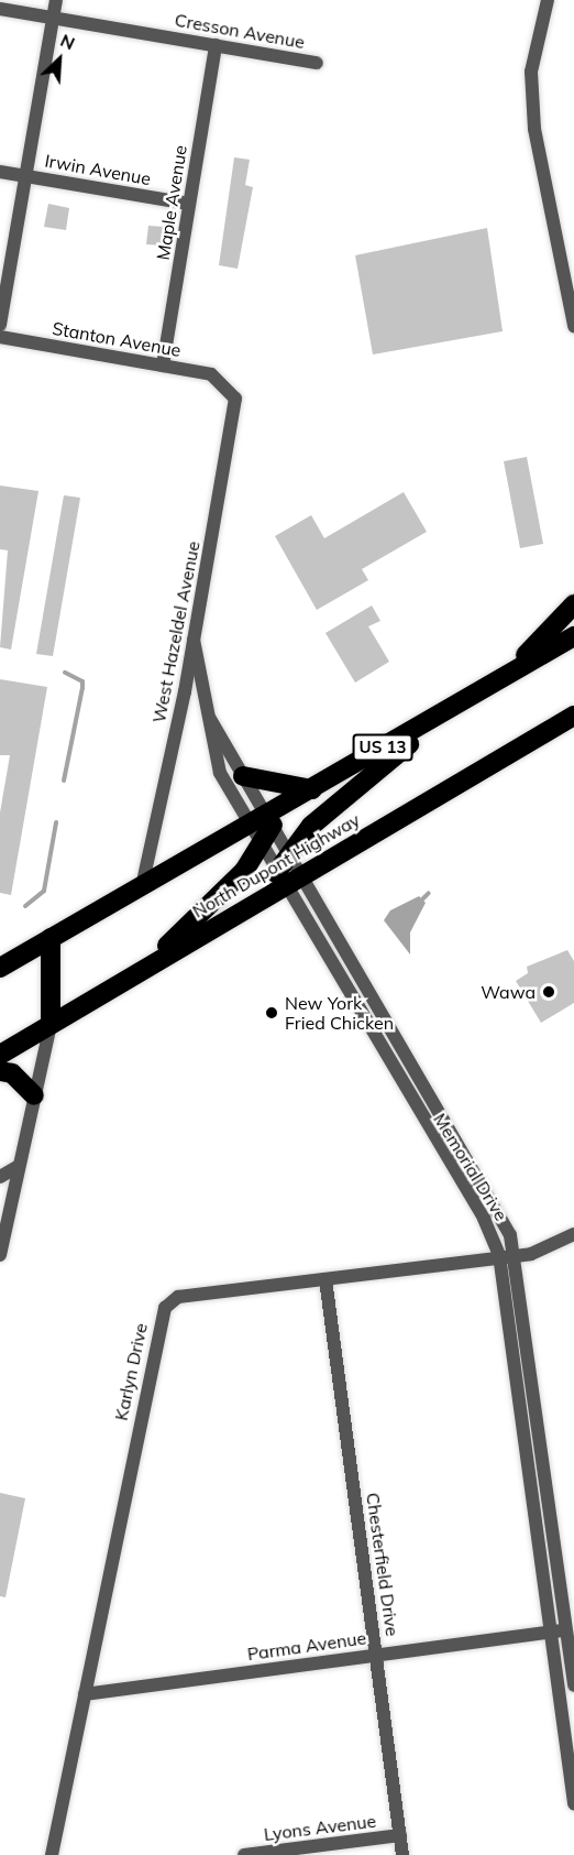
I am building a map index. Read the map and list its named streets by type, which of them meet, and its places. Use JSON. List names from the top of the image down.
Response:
{
  "streets": {
    "highway": ["US 13", "North Dupont Highway"],
    "street": [
      "Cresson Avenue",
      "Irwin Avenue",
      "Maple Avenue",
      "Stanton Avenue",
      "West Hazeldel Avenue",
      "Memorial Drive",
      "Karlyn Drive",
      "Chesterfield Drive",
      "Parma Avenue",
      "Lyons Avenue"
    ]
  },
  "crossings": [
    ["Cresson Avenue", "Maple Avenue"],
    ["Irwin Avenue", "Maple Avenue"],
    ["Maple Avenue", "Stanton Avenue"],
    ["Stanton Avenue", "West Hazeldel Avenue"],
    ["West Hazeldel Avenue", "US 13"],
    ["West Hazeldel Avenue", "Memorial Drive"],
    ["US 13", "Memorial Drive"],
    ["North Dupont Highway", "Memorial Drive"],
    ["Memorial Drive", "Karlyn Drive"],
    ["Memorial Drive", "Parma Avenue"],
    ["Karlyn Drive", "Chesterfield Drive"],
    ["Karlyn Drive", "Parma Avenue"],
    ["Chesterfield Drive", "Parma Avenue"],
    ["Chesterfield Drive", "Lyons Avenue"]
  ],
  "places": ["Wawa", "New York Fried Chicken"],
  "north": "top right"
}
